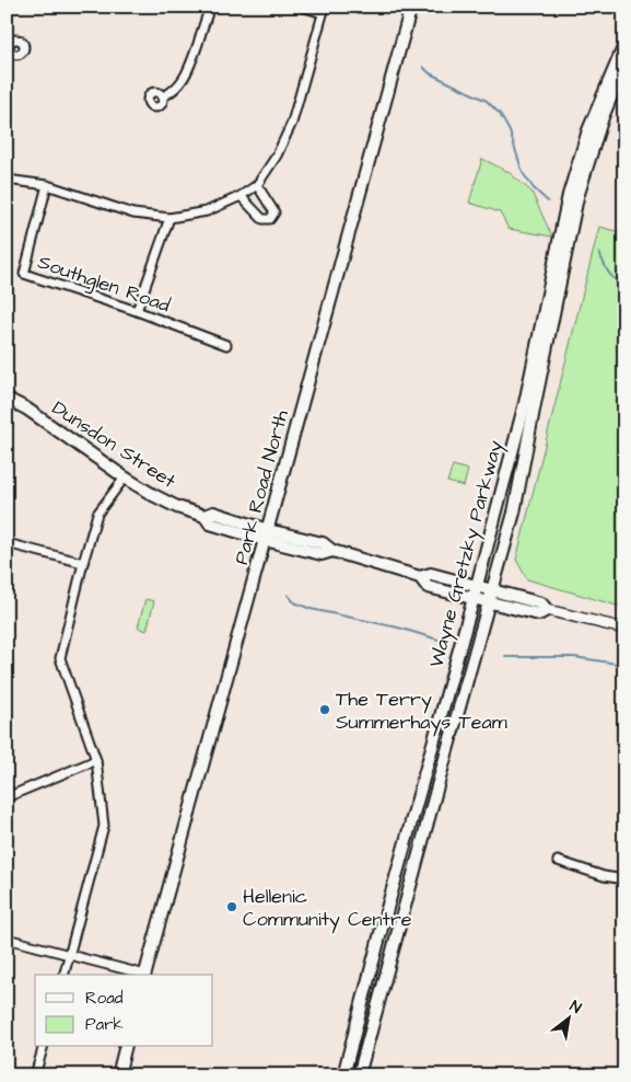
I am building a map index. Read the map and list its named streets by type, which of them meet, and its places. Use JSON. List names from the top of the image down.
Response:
{
  "streets": {
    "main road": ["Dunsdon Street", "Park Road North", "Wayne Gretzky Parkway"],
    "street": ["Southglen Road"]
  },
  "crossings": [
    ["Dunsdon Street", "Park Road North"],
    ["Dunsdon Street", "Wayne Gretzky Parkway"]
  ],
  "places": ["The Terry Summerhays Team", "Hellenic Community Centre"],
  "legend": ["Road", "Park"],
  "north": "top right"
}
